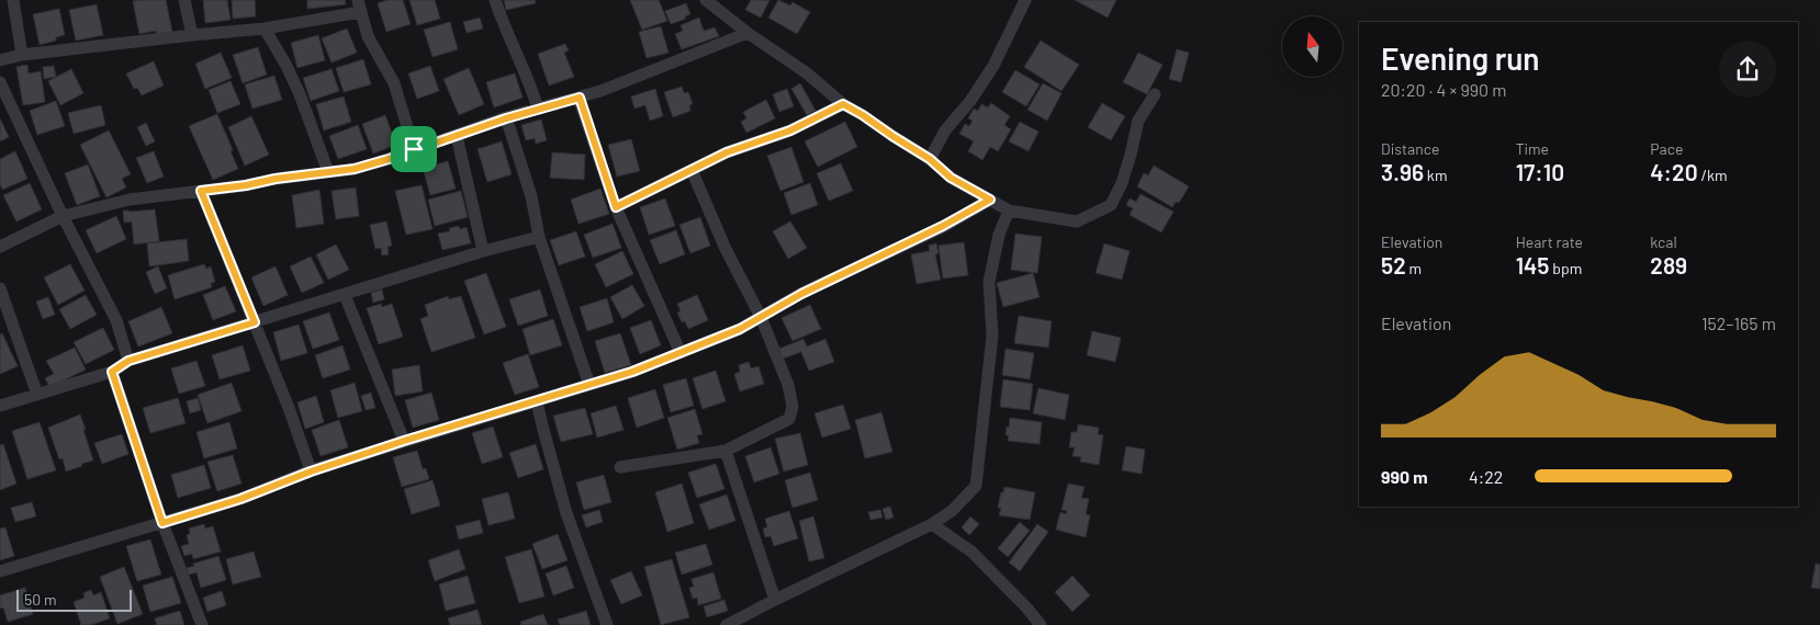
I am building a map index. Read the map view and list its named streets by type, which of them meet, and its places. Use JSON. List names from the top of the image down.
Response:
{
  "scale_bar": "50 m",
  "north": "top",
  "page": {
    "heading": ["Evening run", "20:20 · 4 × 990 m"],
    "stats": [
      ["Distance", "3.96 km"],
      ["Time", "17:10"],
      ["Pace", "4:20 /km"],
      ["Elevation", "52 m"],
      ["Heart rate", "145 bpm"],
      ["kcal", "289"]
    ],
    "chart": ["Elevation", "152–165 m"],
    "list": [
      {
        "name": "990 m",
        "note": "4:22"
      }
    ],
    "scale": "50 m"
  }
}
